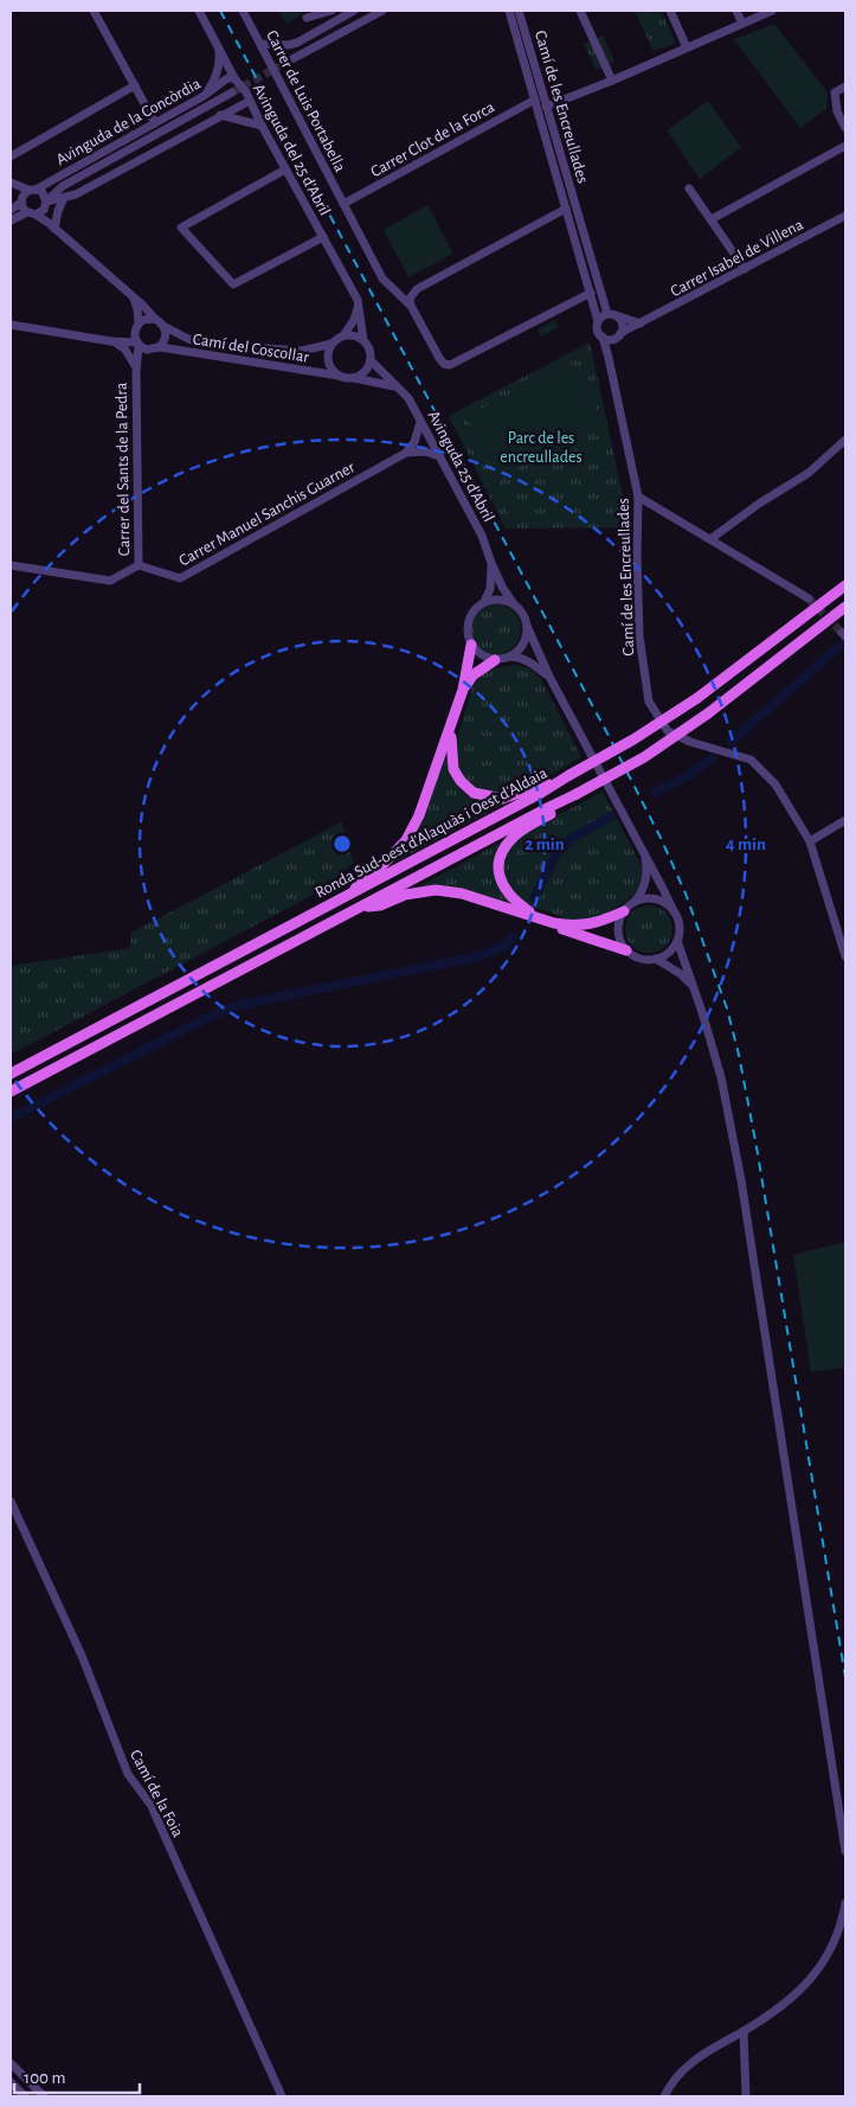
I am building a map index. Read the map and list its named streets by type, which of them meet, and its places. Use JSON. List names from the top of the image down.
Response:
{
  "streets": {
    "main road": ["Ronda Sud-oest d'Alaquàs i Oest d'Aldaia"],
    "street": [
      "Carrer de Luis Portabella",
      "Camí de les Encreullades",
      "Avinguda de la Concòrdia",
      "Carrer Clot de la Forca",
      "Avinguda del 25 d'Abril",
      "Carrer Isabel de Villena",
      "Camí del Coscollar",
      "Avinguda 25 d'Abril",
      "Carrer del Sants de la Pedra",
      "Carrer Manuel Sanchis Guarner",
      "Camí de la Foia"
    ]
  },
  "crossings": [
    ["Carrer de Luis Portabella", "Camí de les Encreullades"],
    ["Carrer de Luis Portabella", "Carrer Clot de la Forca"],
    ["Camí de les Encreullades", "Carrer Clot de la Forca"],
    ["Camí de les Encreullades", "Carrer Isabel de Villena"],
    ["Avinguda de la Concòrdia", "Avinguda del 25 d'Abril"],
    ["Avinguda del 25 d'Abril", "Camí del Coscollar"],
    ["Avinguda del 25 d'Abril", "Avinguda 25 d'Abril"],
    ["Camí del Coscollar", "Avinguda 25 d'Abril"],
    ["Camí del Coscollar", "Carrer del Sants de la Pedra"],
    ["Carrer del Sants de la Pedra", "Carrer Manuel Sanchis Guarner"]
  ],
  "parks": ["Parc de les encreullades"],
  "scale_bar": "100 m",
  "rings": ["2 min", "4 min"]
}
